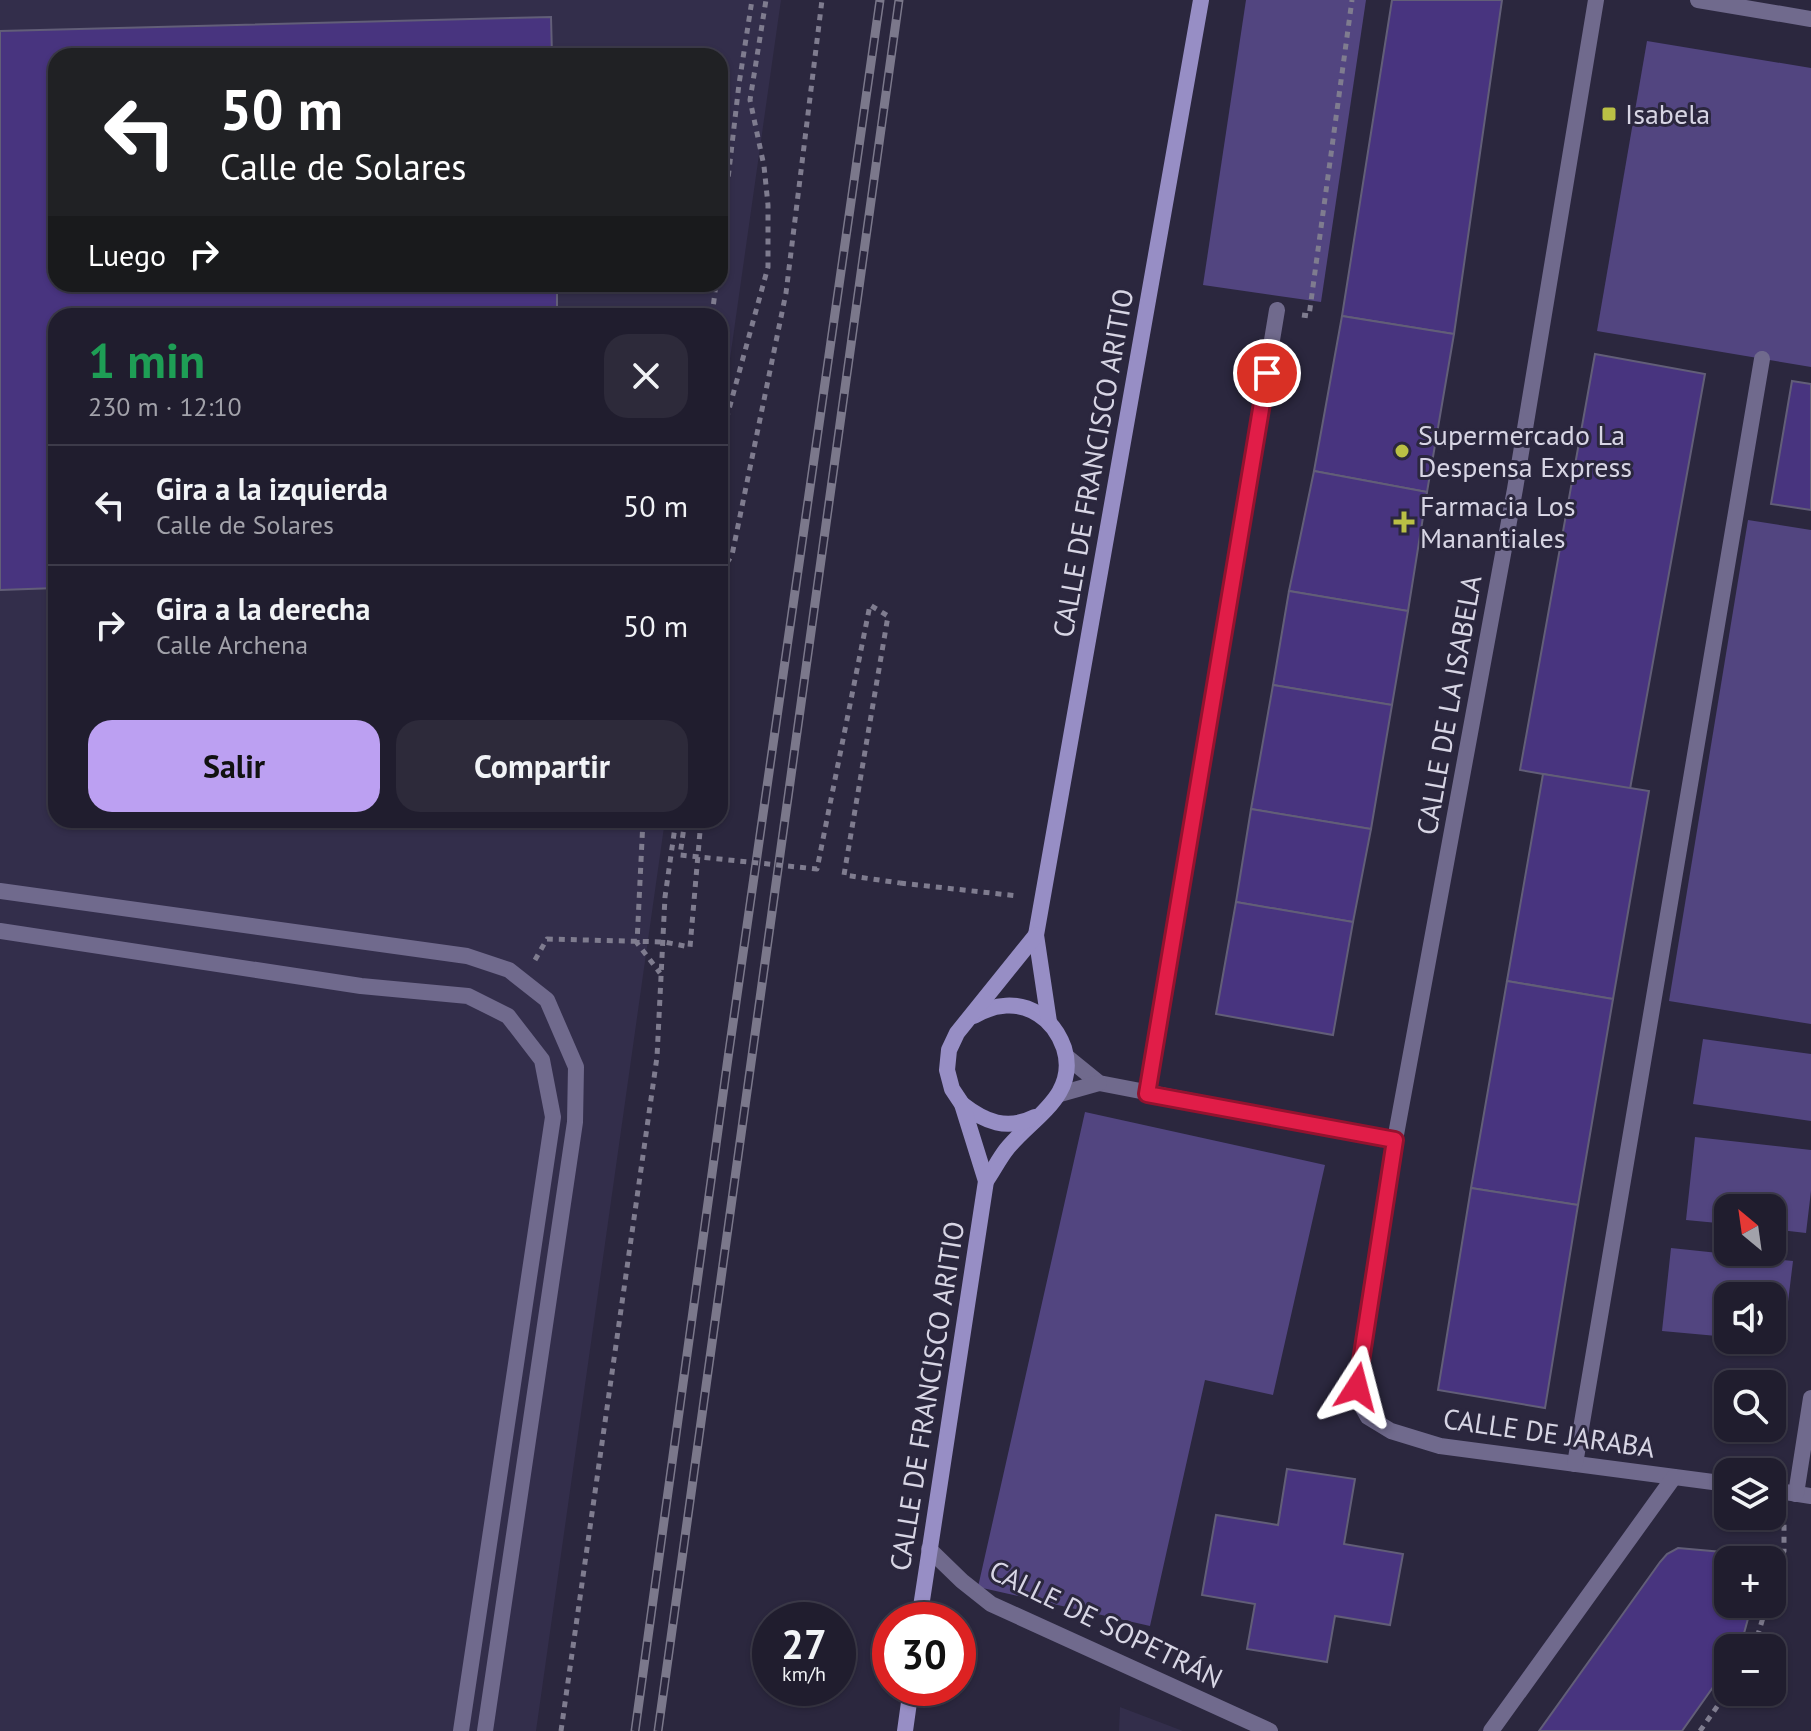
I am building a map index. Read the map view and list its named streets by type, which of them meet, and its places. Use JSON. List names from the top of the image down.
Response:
{
  "streets": {
    "main road": ["CALLE DE FRANCISCO ARITIO"],
    "street": ["CALLE DE LA ISABELA", "CALLE DE JARABA", "CALLE DE SOPETRÁN"]
  },
  "crossings": [
    ["CALLE DE FRANCISCO ARITIO", "CALLE DE SOPETRÁN"],
    ["CALLE DE LA ISABELA", "CALLE DE JARABA"]
  ],
  "places": {
    "transit": ["Isabela"],
    "other": ["Supermercado La Despensa Express"],
    "health": ["Farmacia Los Manantiales"]
  },
  "north": "top left",
  "page": {
    "turn": ["50 m", "Calle de Solares"],
    "then": "Luego",
    "heading": ["1 min", "230 m · 12:10"],
    "list": [
      {
        "name": "Gira a la izquierda",
        "note": "Calle de Solares",
        "value": "50 m"
      },
      {
        "name": "Gira a la derecha",
        "note": "Calle Archena",
        "value": "50 m"
      }
    ],
    "buttons": ["Salir", "Compartir"],
    "map_buttons": ["+", "−"],
    "speed": "27 km/h",
    "limit": "30"
  }
}
